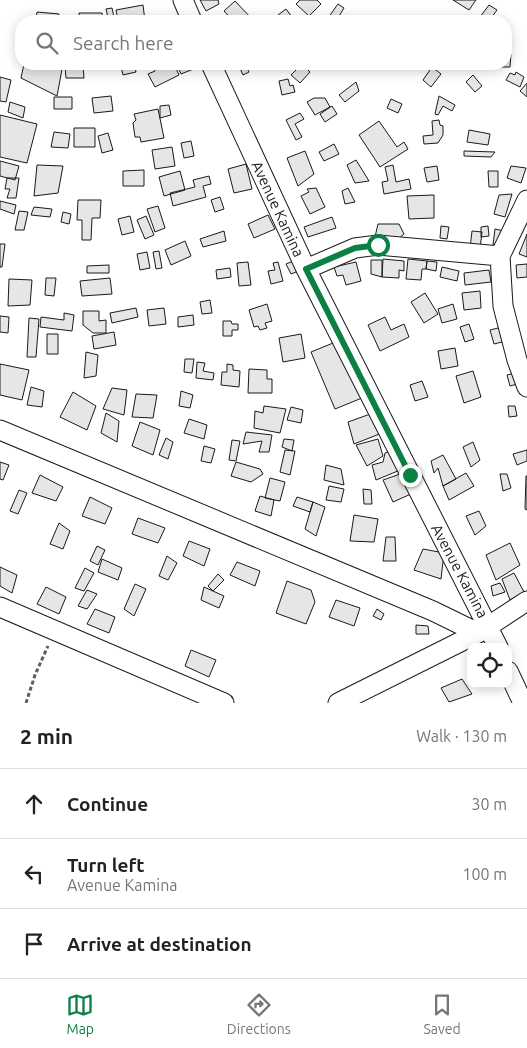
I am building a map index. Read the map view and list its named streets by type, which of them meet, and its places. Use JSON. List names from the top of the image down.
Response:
{
  "streets": {
    "street": ["Avenue Kamina"]
  },
  "page": {
    "search": "Search here",
    "heading": ["2 min", "Walk · 130 m"],
    "list": [
      ["Continue", "30 m"],
      ["Turn left", "Avenue Kamina", "100 m"],
      "Arrive at destination"
    ],
    "nav": ["Map", "Directions", "Saved"]
  }
}
